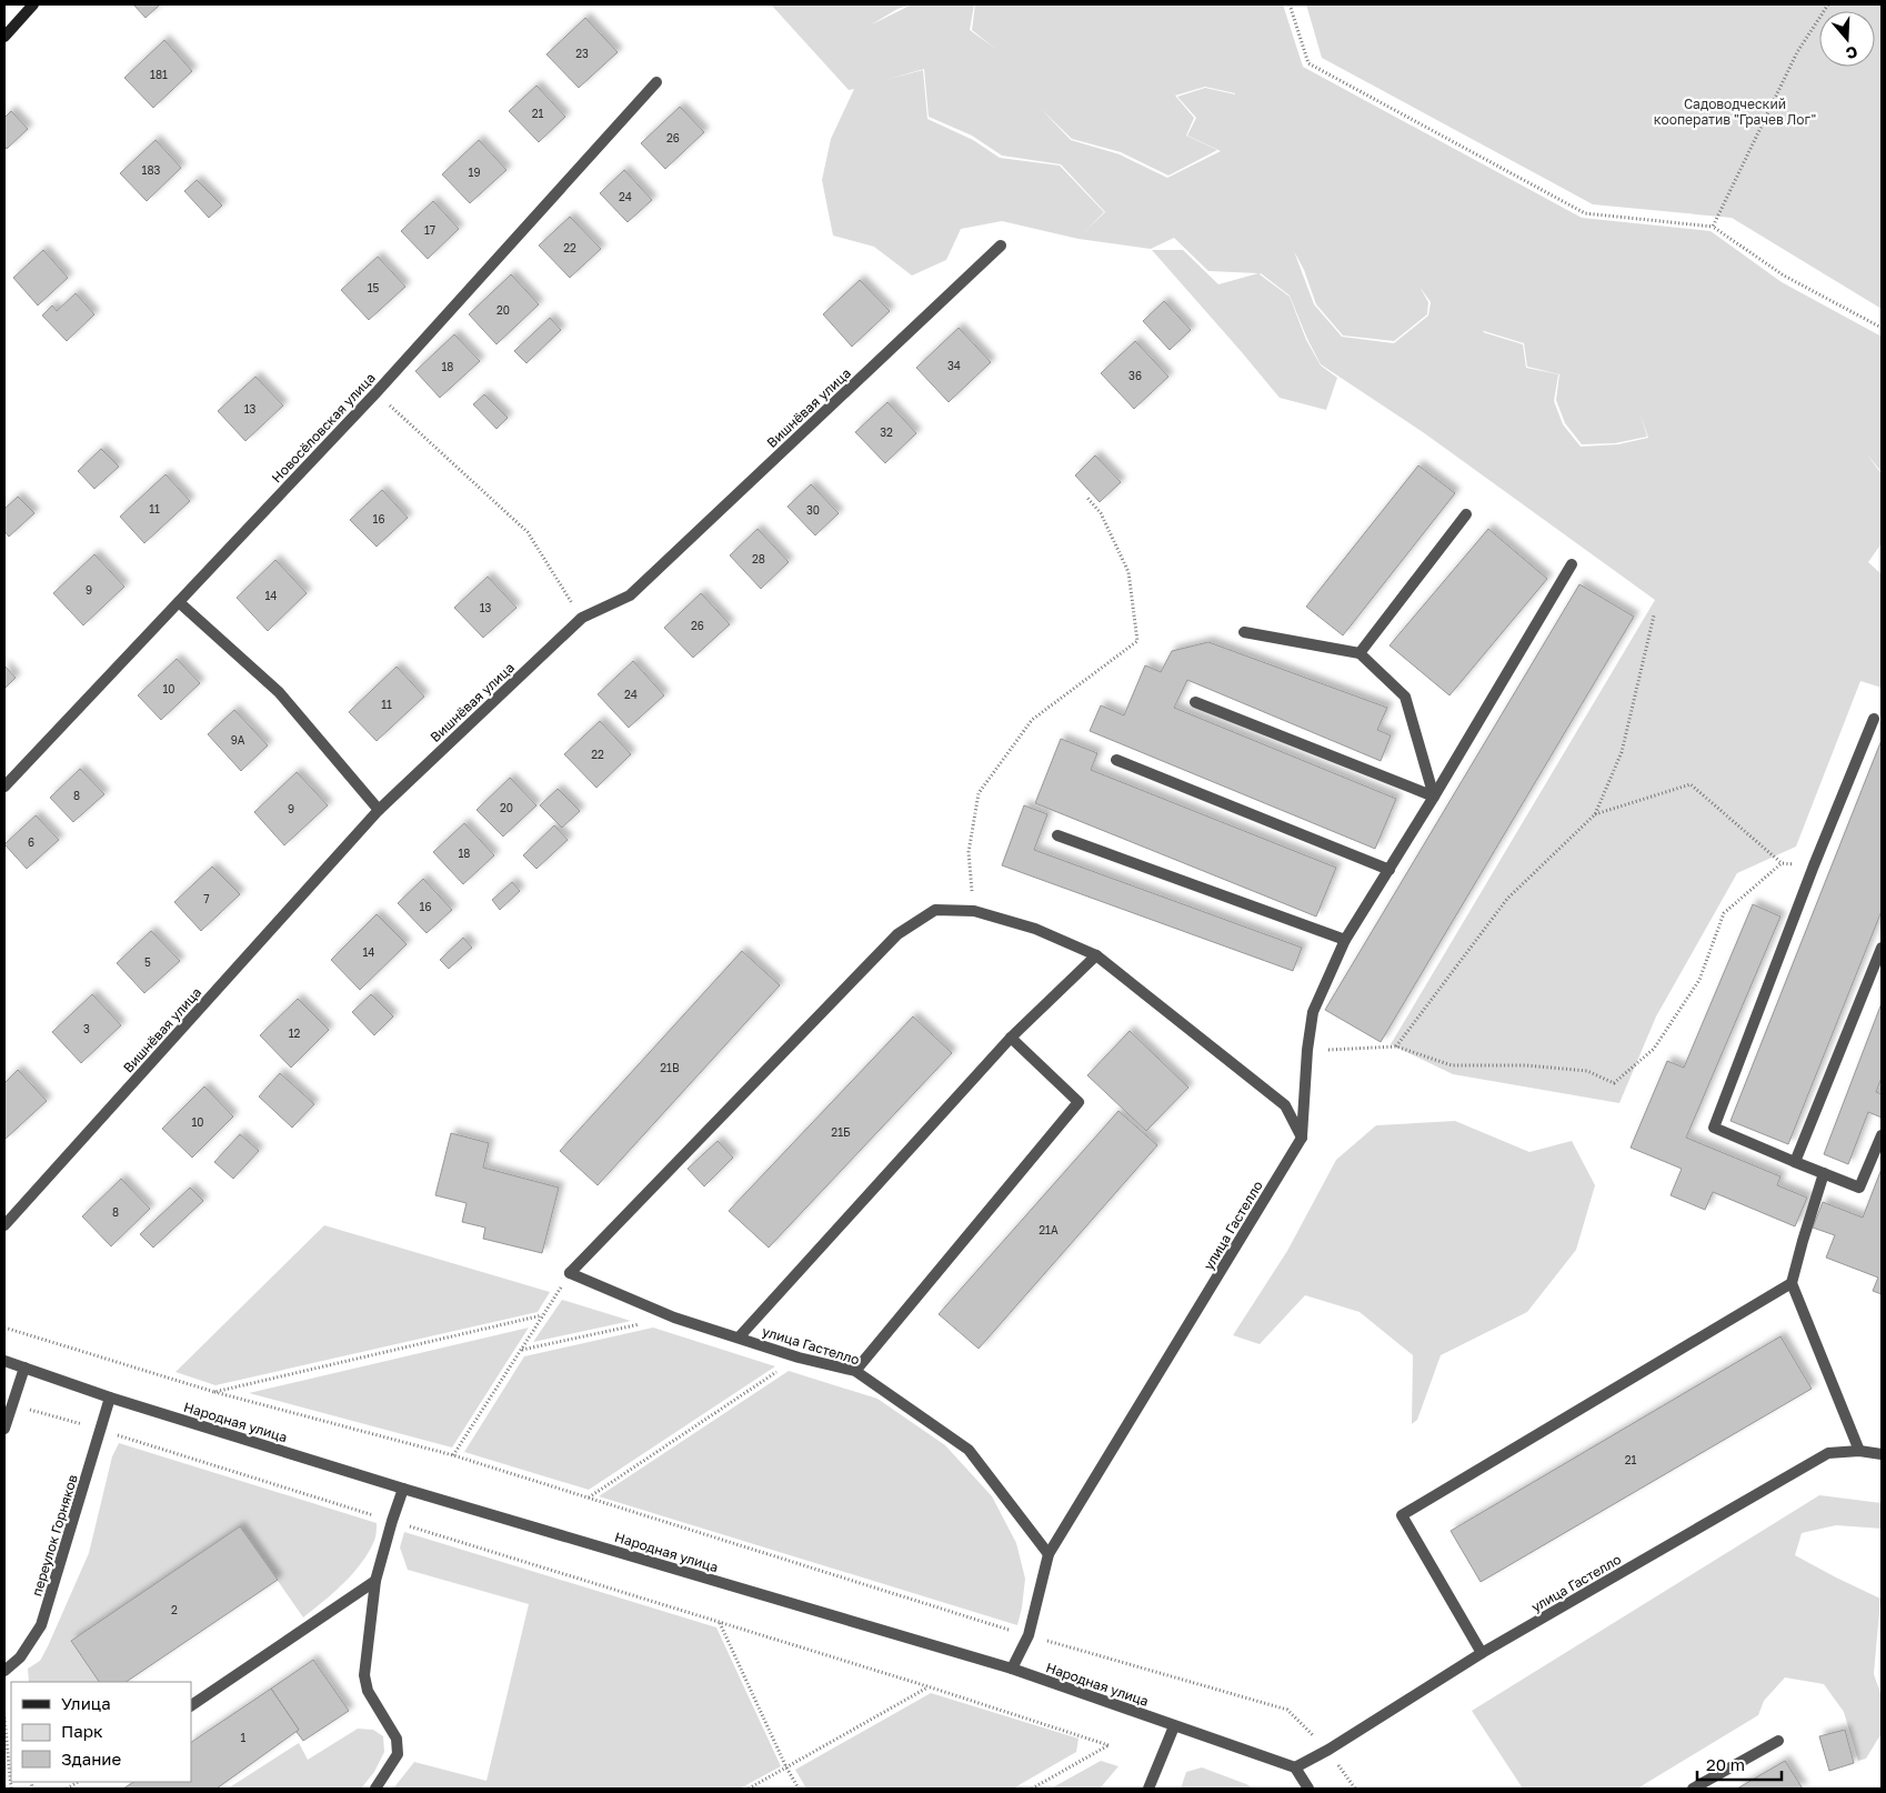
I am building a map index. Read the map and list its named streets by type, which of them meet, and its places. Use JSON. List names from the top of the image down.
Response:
{
  "streets": {
    "street": [
      "Вишнёвая улица",
      "Новосёловская улица",
      "улица Гастелло",
      "Народная улица",
      "переулок Горняков"
    ]
  },
  "crossings": [
    ["улица Гастелло", "Народная улица"],
    ["Народная улица", "переулок Горняков"]
  ],
  "parks": ["Cадоводческий кооператив \"Грачев Лог\""],
  "house_numbers": [
    "23",
    "181",
    "21",
    "26",
    "183",
    "19",
    "24",
    "17",
    "22",
    "15",
    "20",
    "34",
    "18",
    "36",
    "13",
    "32",
    "11",
    "30",
    "16",
    "28",
    "9",
    "14",
    "13",
    "26",
    "10",
    "24",
    "11",
    "9А",
    "22",
    "8",
    "20",
    "9",
    "6",
    "18",
    "7",
    "16",
    "14",
    "5",
    "3",
    "12",
    "21В",
    "10",
    "21Б",
    "8",
    "21А",
    "21",
    "2",
    "1"
  ],
  "legend": ["Улица", "Парк", "Здание"],
  "scale_bar": "20 m",
  "north": "bottom"
}
